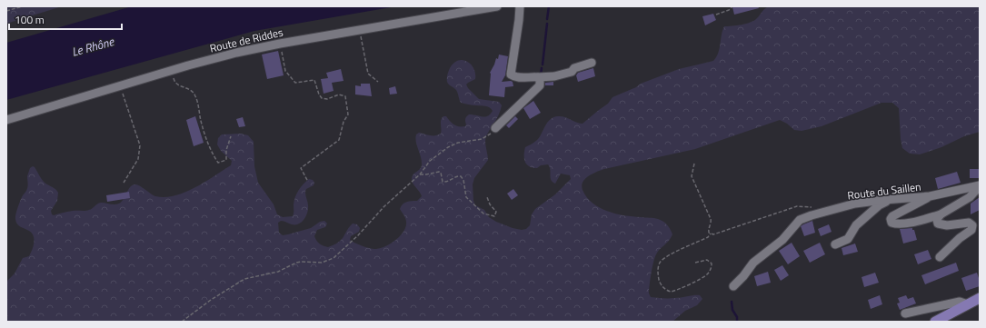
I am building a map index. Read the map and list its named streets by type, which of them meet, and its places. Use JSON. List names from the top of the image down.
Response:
{
  "streets": {
    "street": ["Route de Riddes", "Route du Saillen"]
  },
  "water": ["Le Rhône"],
  "scale_bar": "100 m"
}
